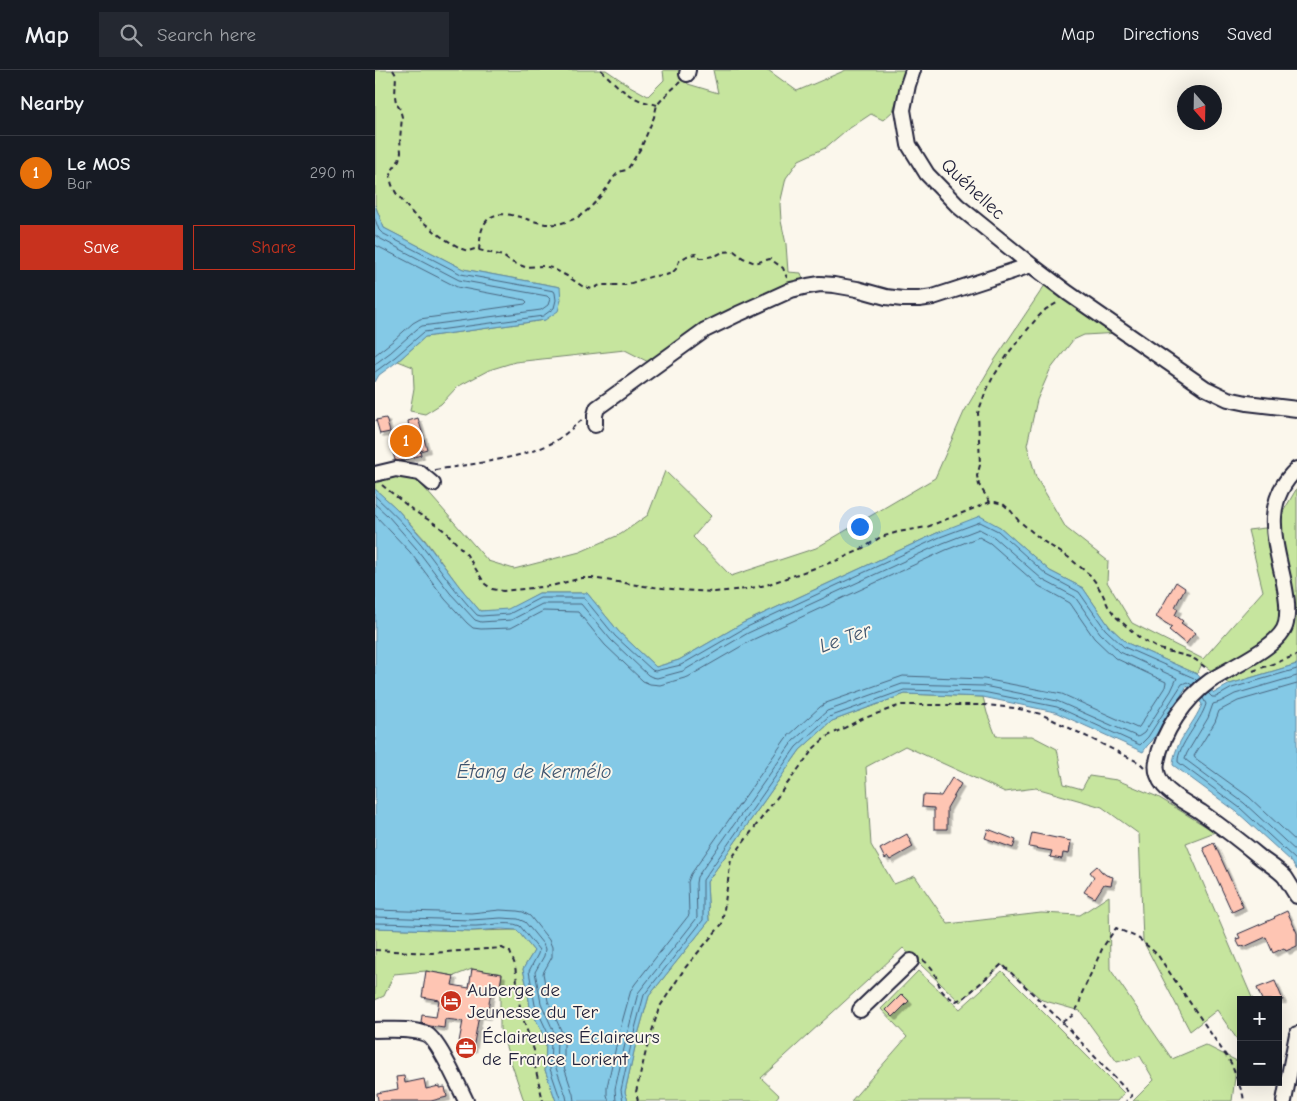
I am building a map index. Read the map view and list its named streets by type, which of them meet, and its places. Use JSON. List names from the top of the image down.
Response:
{
  "streets": {
    "street": ["Quéhellec"]
  },
  "water": ["Le Ter", "Étang de Kermélo"],
  "places": {
    "hotel": ["Auberge de Jeunesse du Ter"],
    "office": ["Éclaireuses Éclaireurs de France Lorient"]
  },
  "north": "bottom",
  "page": {
    "header": "Map",
    "search": "Search here",
    "nav": ["Map", "Directions", "Saved"],
    "heading": "Nearby",
    "list": [
      {
        "mark": "1",
        "name": "Le MOS",
        "note": "Bar",
        "value": "290 m"
      }
    ],
    "buttons": ["Save", "Share"],
    "pins": "1",
    "map_buttons": ["+", "−"]
  }
}
